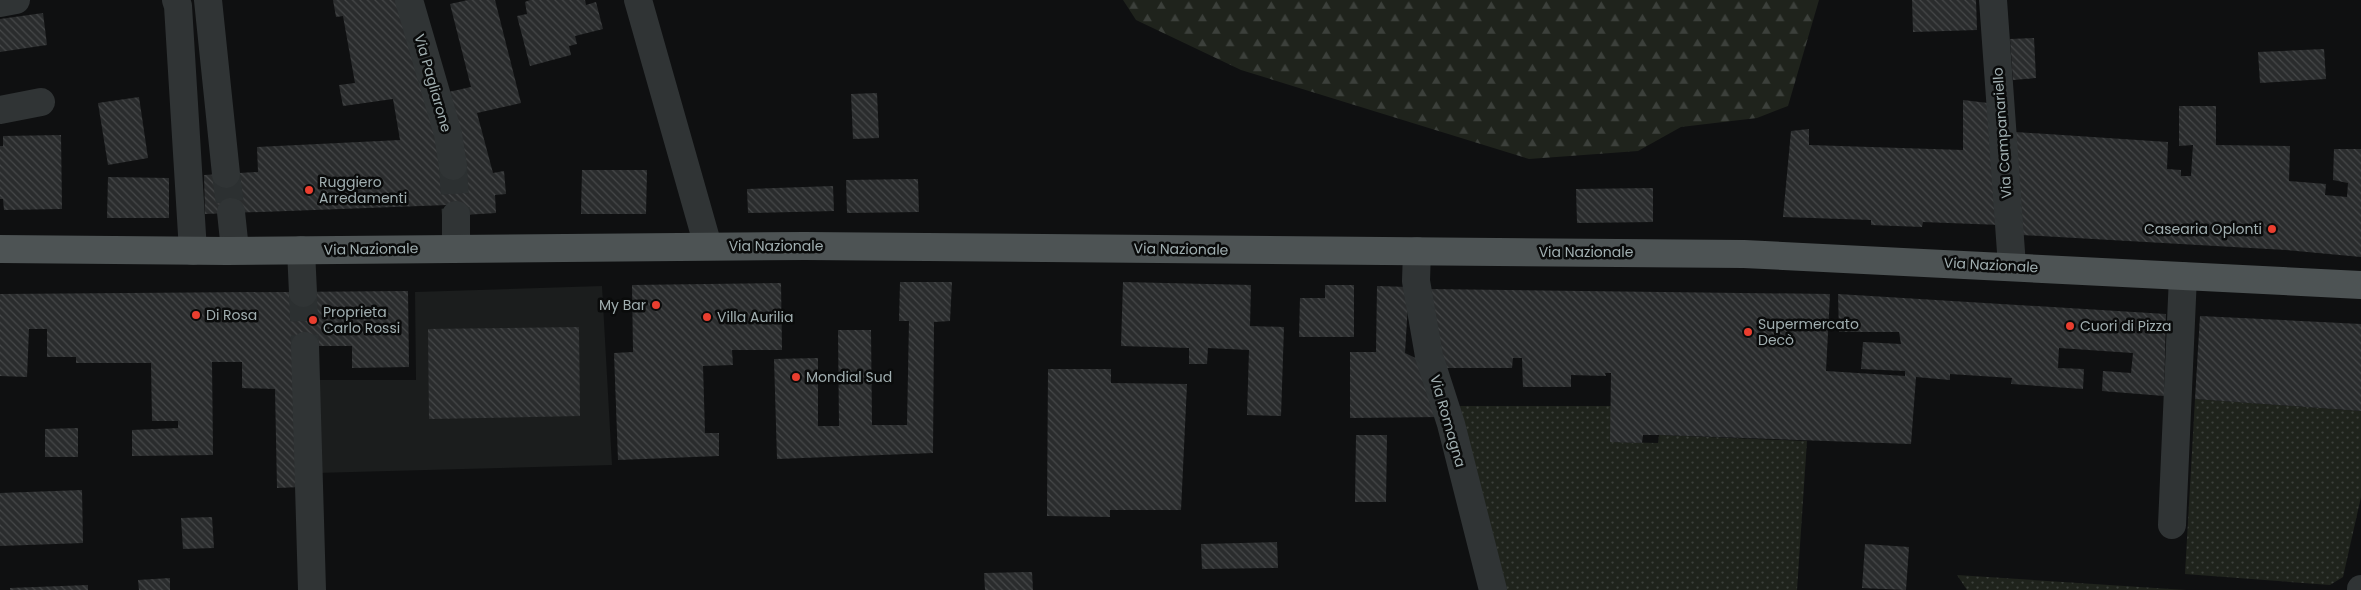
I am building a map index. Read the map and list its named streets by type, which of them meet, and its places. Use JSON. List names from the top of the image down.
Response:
{
  "streets": {
    "main road": ["Via Nazionale"],
    "street": ["Via Pagliarone", "Via Campanariello", "Via Romagna"]
  },
  "crossings": [
    ["Via Campanariello", "Via Nazionale"],
    ["Via Nazionale", "Via Romagna"]
  ],
  "places": [
    "Ruggiero Arredamenti",
    "Casearia Oplonti",
    "My Bar",
    "Di Rosa",
    "Villa Aurilia",
    "Proprieta Carlo Rossi",
    "Cuori di Pizza",
    "Supermercato Decò",
    "Mondial Sud"
  ]
}
